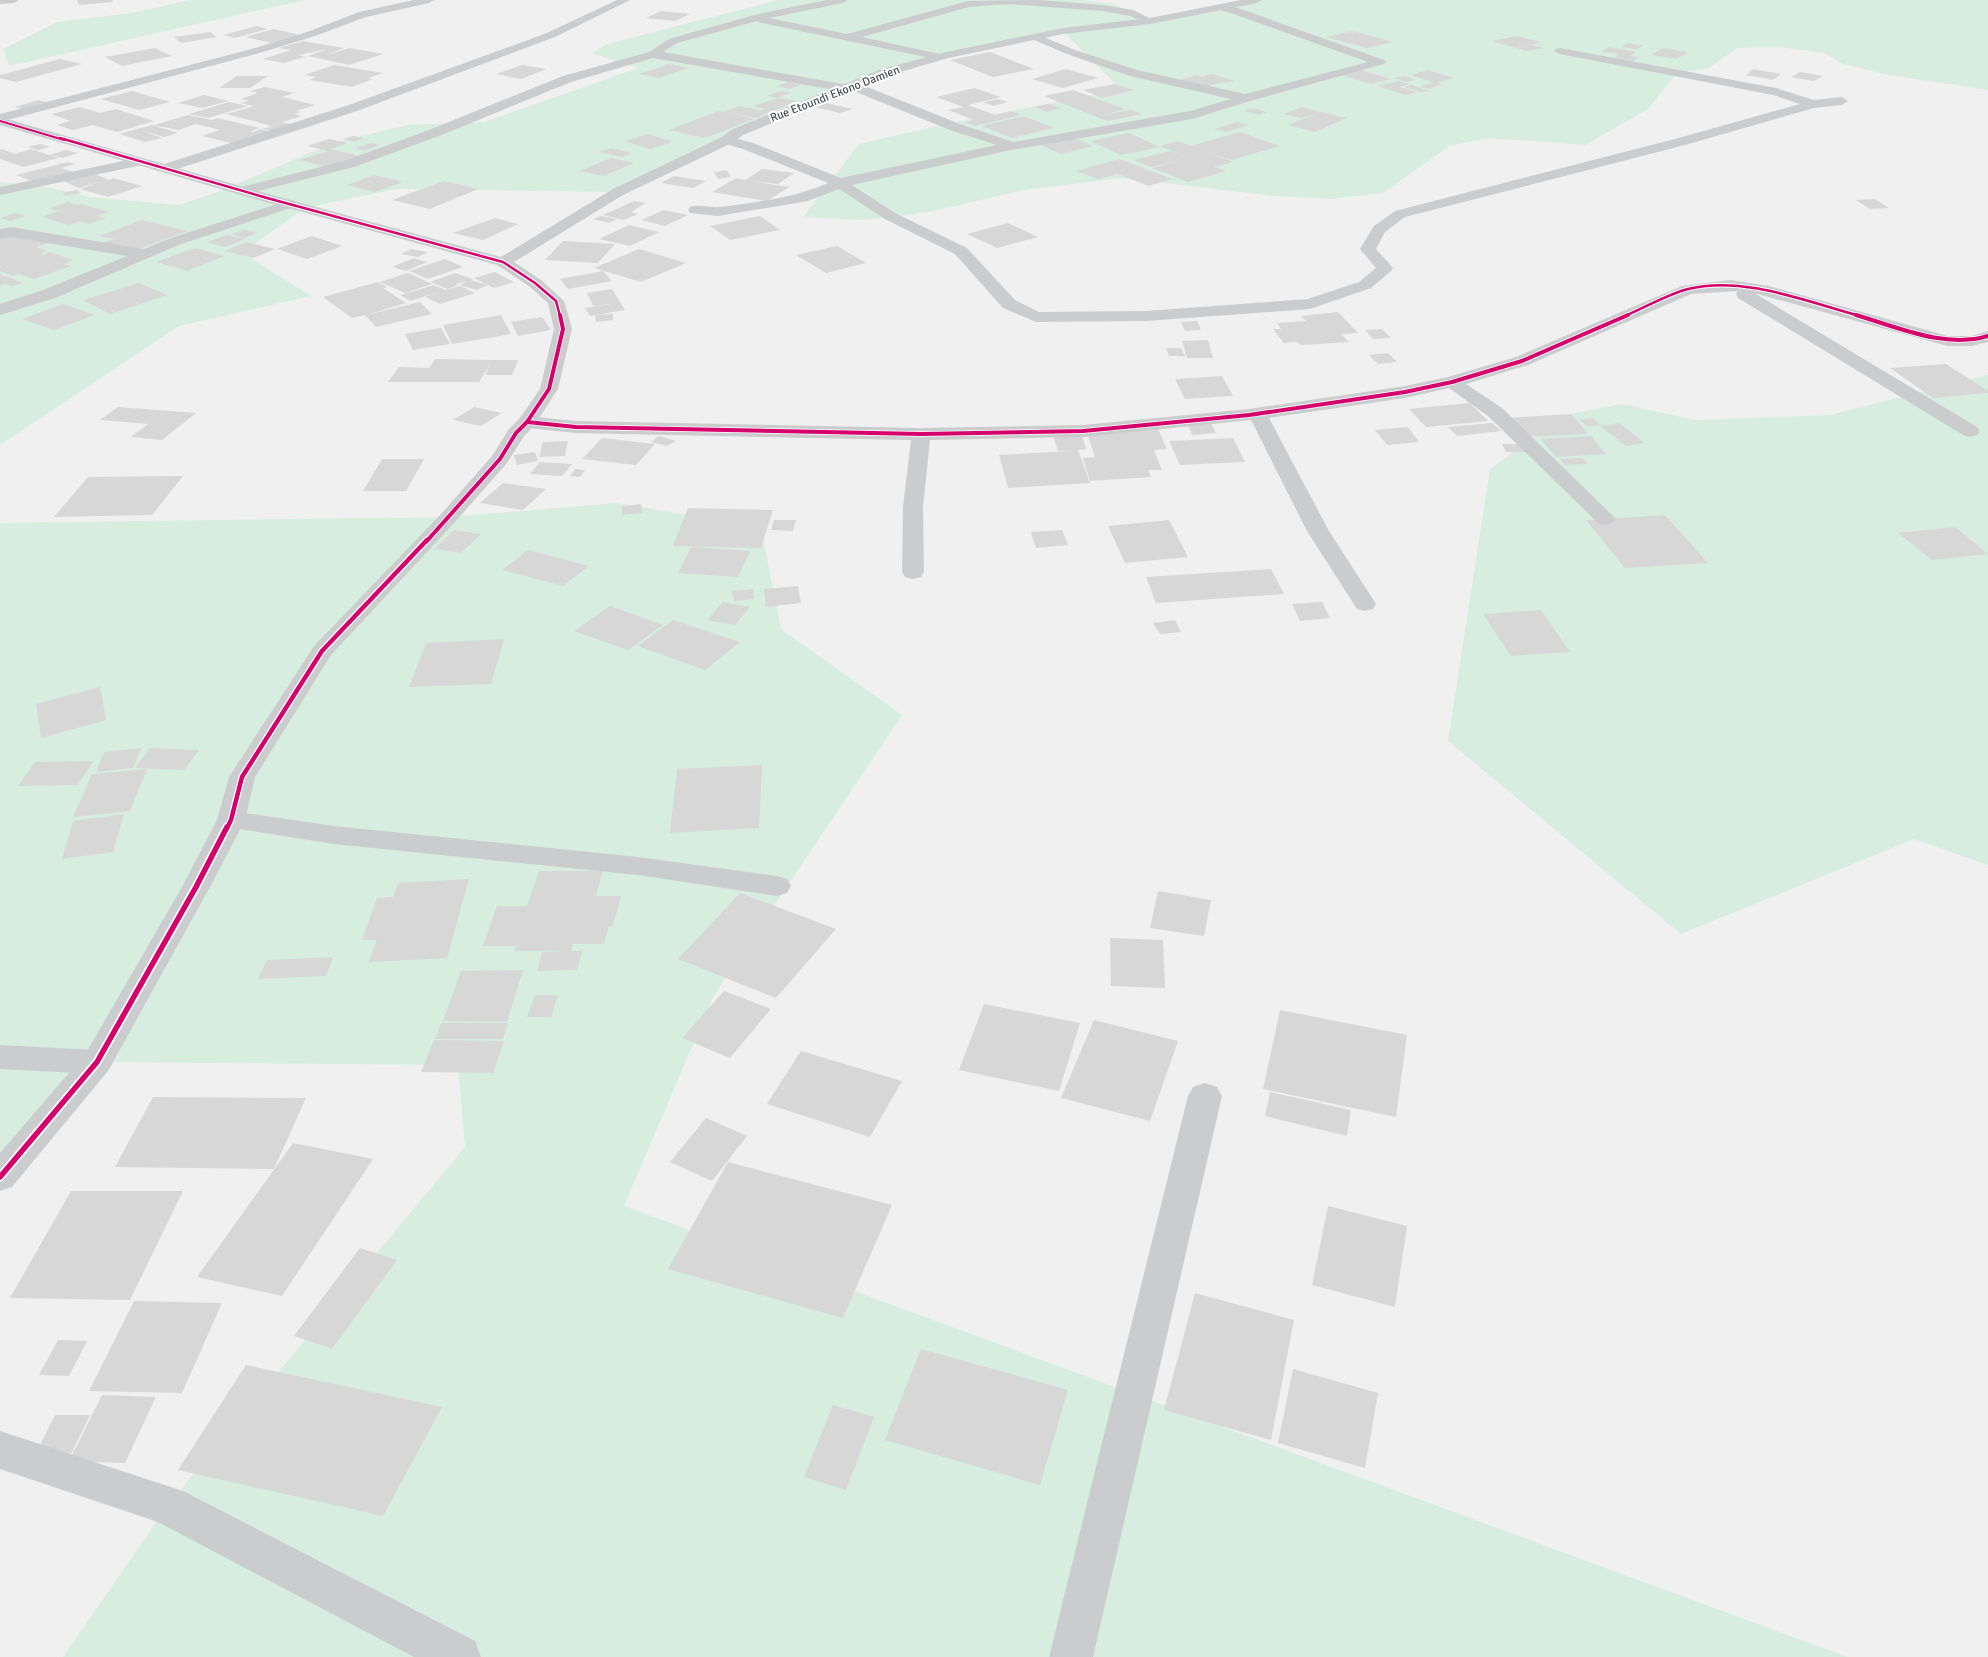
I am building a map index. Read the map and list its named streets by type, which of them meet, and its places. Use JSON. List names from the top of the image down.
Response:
{
  "streets": {
    "street": ["Rue Etoundi Ekono Damien"]
  }
}
